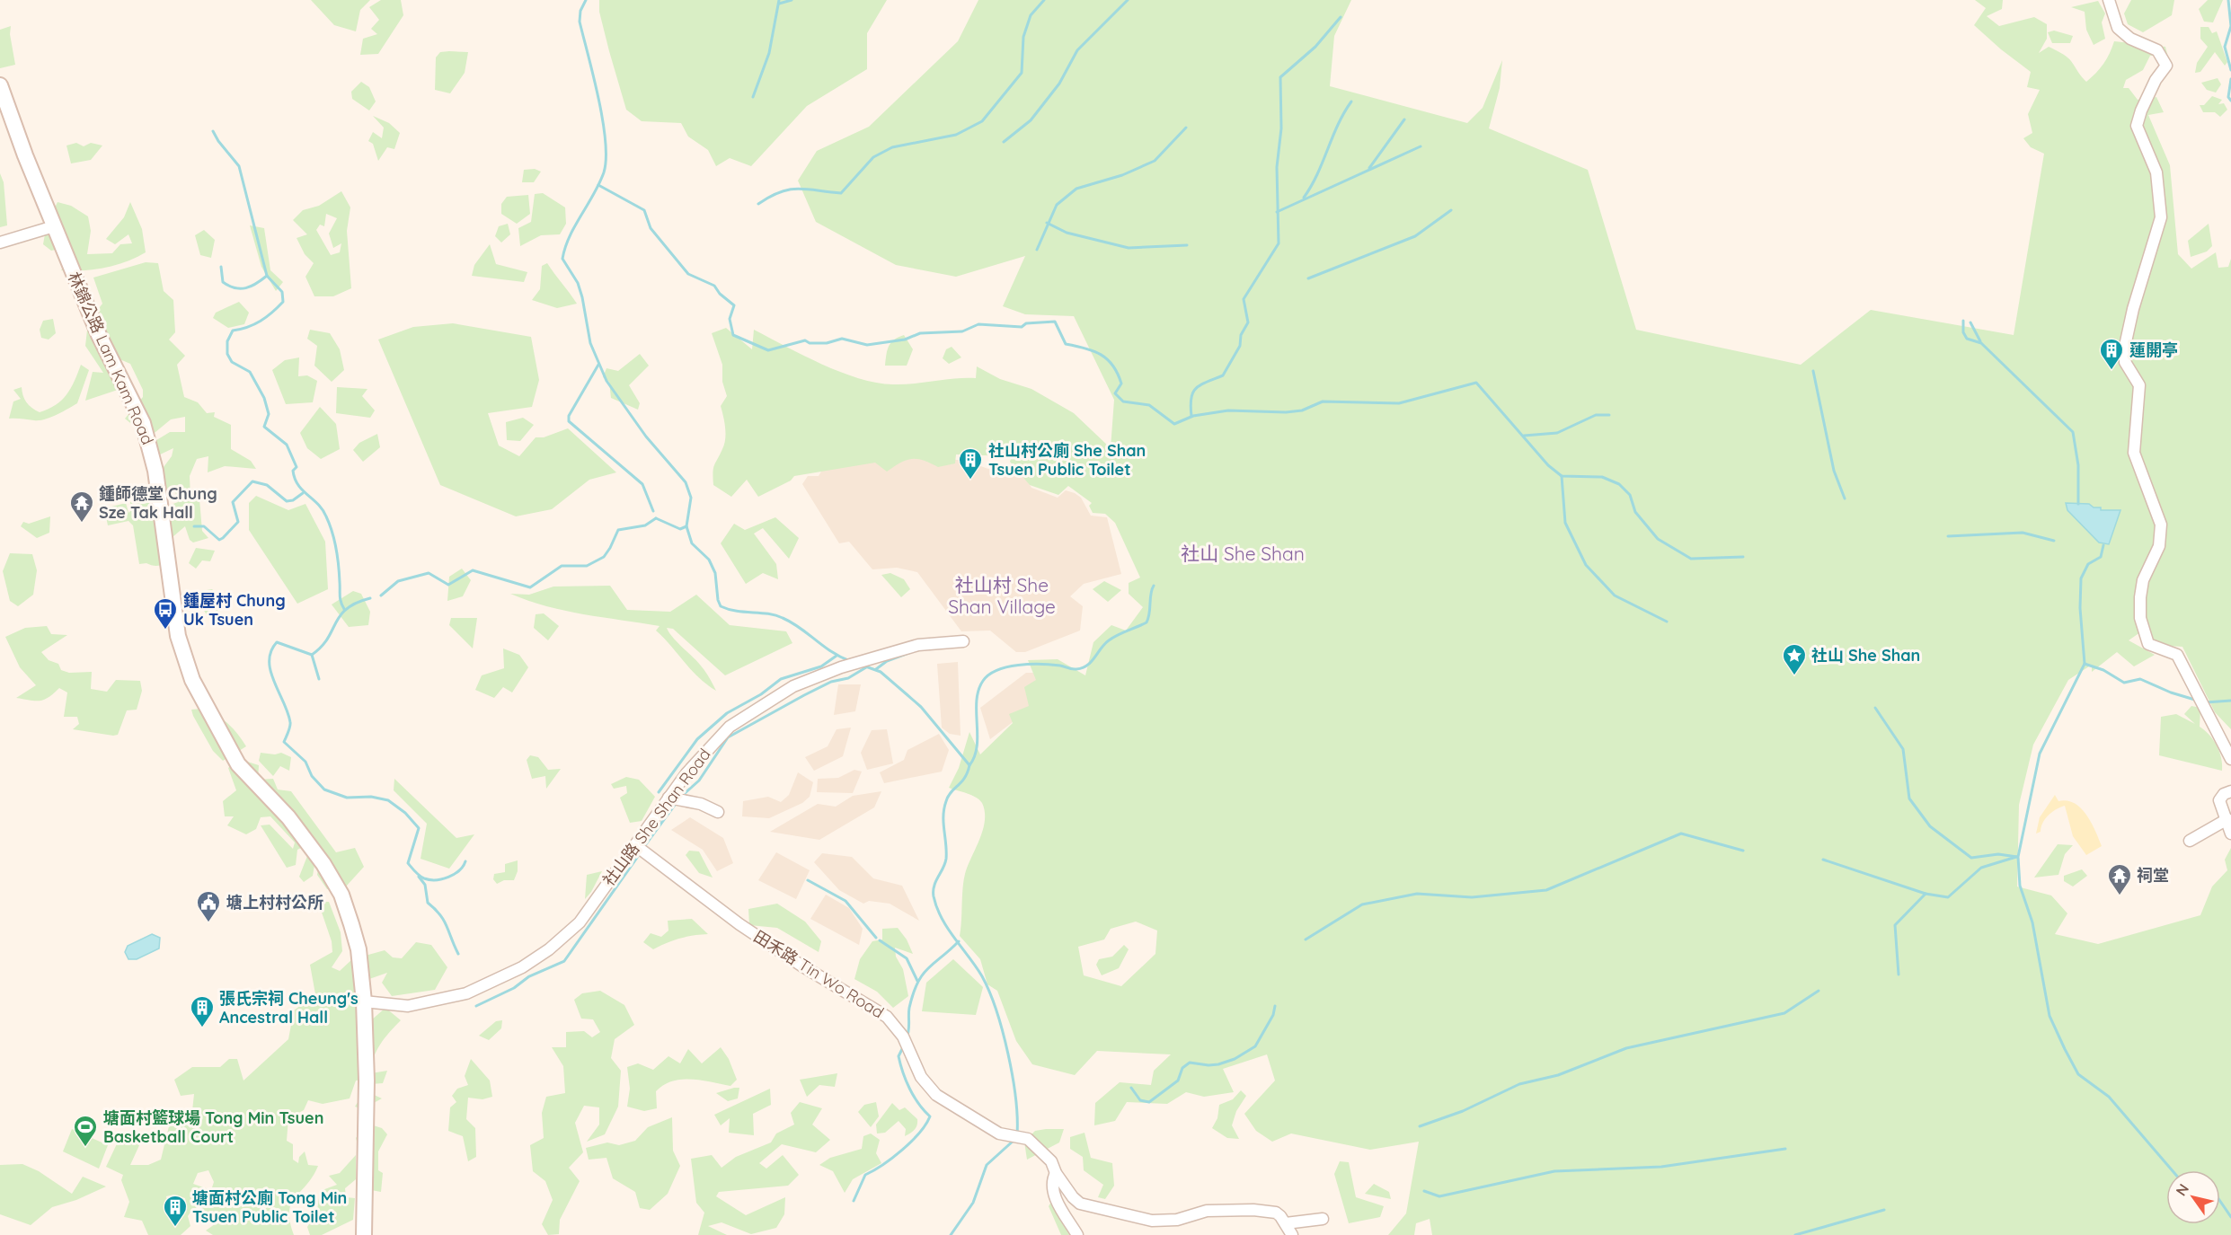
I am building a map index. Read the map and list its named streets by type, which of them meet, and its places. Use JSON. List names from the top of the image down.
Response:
{
  "streets": {
    "main road": ["林錦公路 Lam Kam Road"],
    "street": ["社山路 She Shan Road", "田禾路 Tin Wo Road"]
  },
  "crossings": [
    ["林錦公路 Lam Kam Road", "社山路 She Shan Road"],
    ["社山路 She Shan Road", "田禾路 Tin Wo Road"]
  ],
  "districts": ["社山 She Shan", "社山村 She Shan Village"],
  "places": {
    "building": [
      "蓮開亭",
      "社山村公廁 She Shan Tsuen Public Toilet",
      "張氏宗祠 Cheung's Ancestral Hall",
      "塘面村公廁 Tong Min Tsuen Public Toilet"
    ],
    "temple": ["鍾師德堂 Chung Sze Tak Hall", "祠堂"],
    "bus stop": ["鍾屋村 Chung Uk Tsuen"],
    "place": ["社山 She Shan"],
    "public building": ["塘上村村公所"],
    "sports": ["塘面村籃球場 Tong Min Tsuen Basketball Court"]
  },
  "north": "top left"
}
